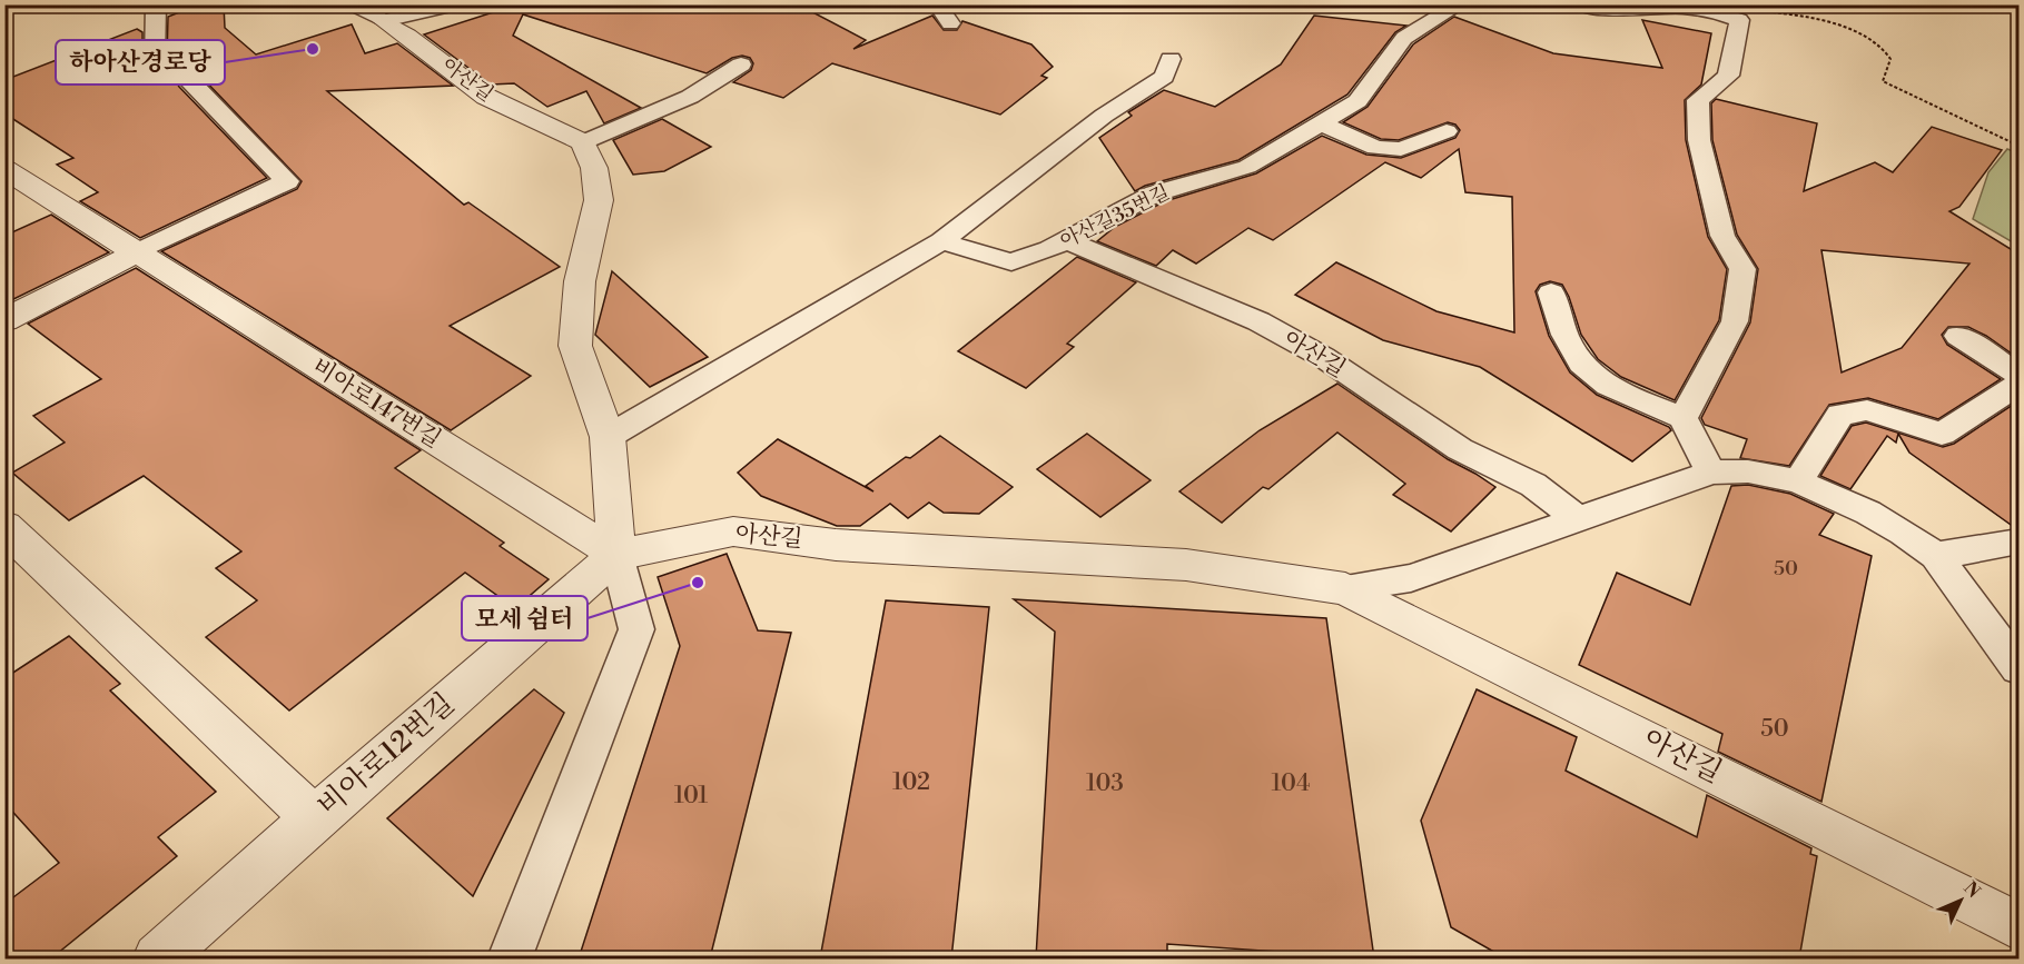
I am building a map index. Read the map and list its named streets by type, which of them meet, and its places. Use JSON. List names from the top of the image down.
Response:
{
  "streets": {
    "street": ["아산길", "비아로147번길", "비아로12번길"],
    "lane": ["아산길35번길"]
  },
  "crossings": [
    ["아산길", "아산길35번길"],
    ["아산길", "비아로147번길"],
    ["아산길", "비아로12번길"],
    ["비아로147번길", "비아로12번길"]
  ],
  "places": ["하아산경로당", "모세 쉼터"],
  "house_numbers": [
    "50",
    "50",
    "102",
    "103",
    "104",
    "101"
  ],
  "north": "top right"
}
